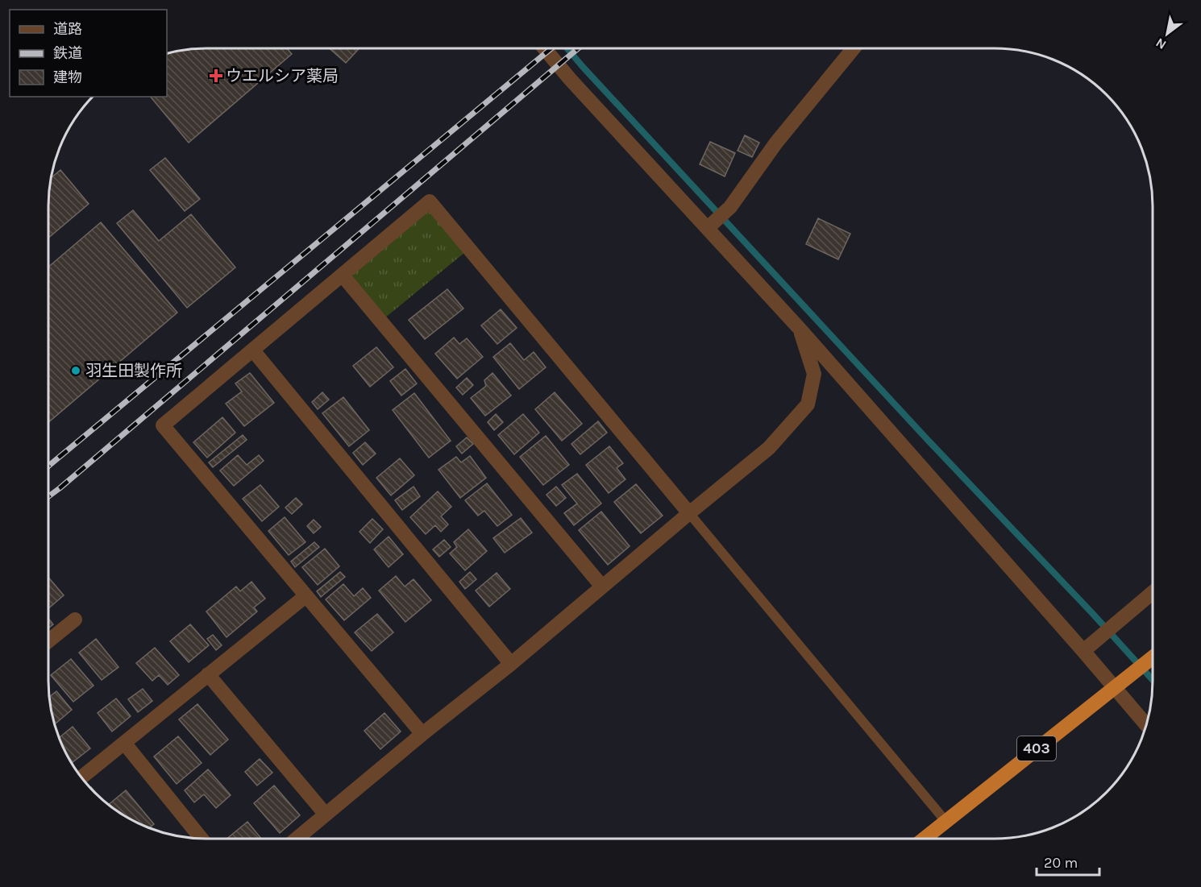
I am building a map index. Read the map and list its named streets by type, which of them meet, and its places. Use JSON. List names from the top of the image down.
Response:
{
  "streets": {
    "highway": ["403"]
  },
  "places": {
    "health": ["ウエルシア薬局"],
    "other": ["羽生田製作所"]
  },
  "legend": ["道路", "鉄道", "建物"],
  "scale_bar": "20 m",
  "north": "bottom left"
}
